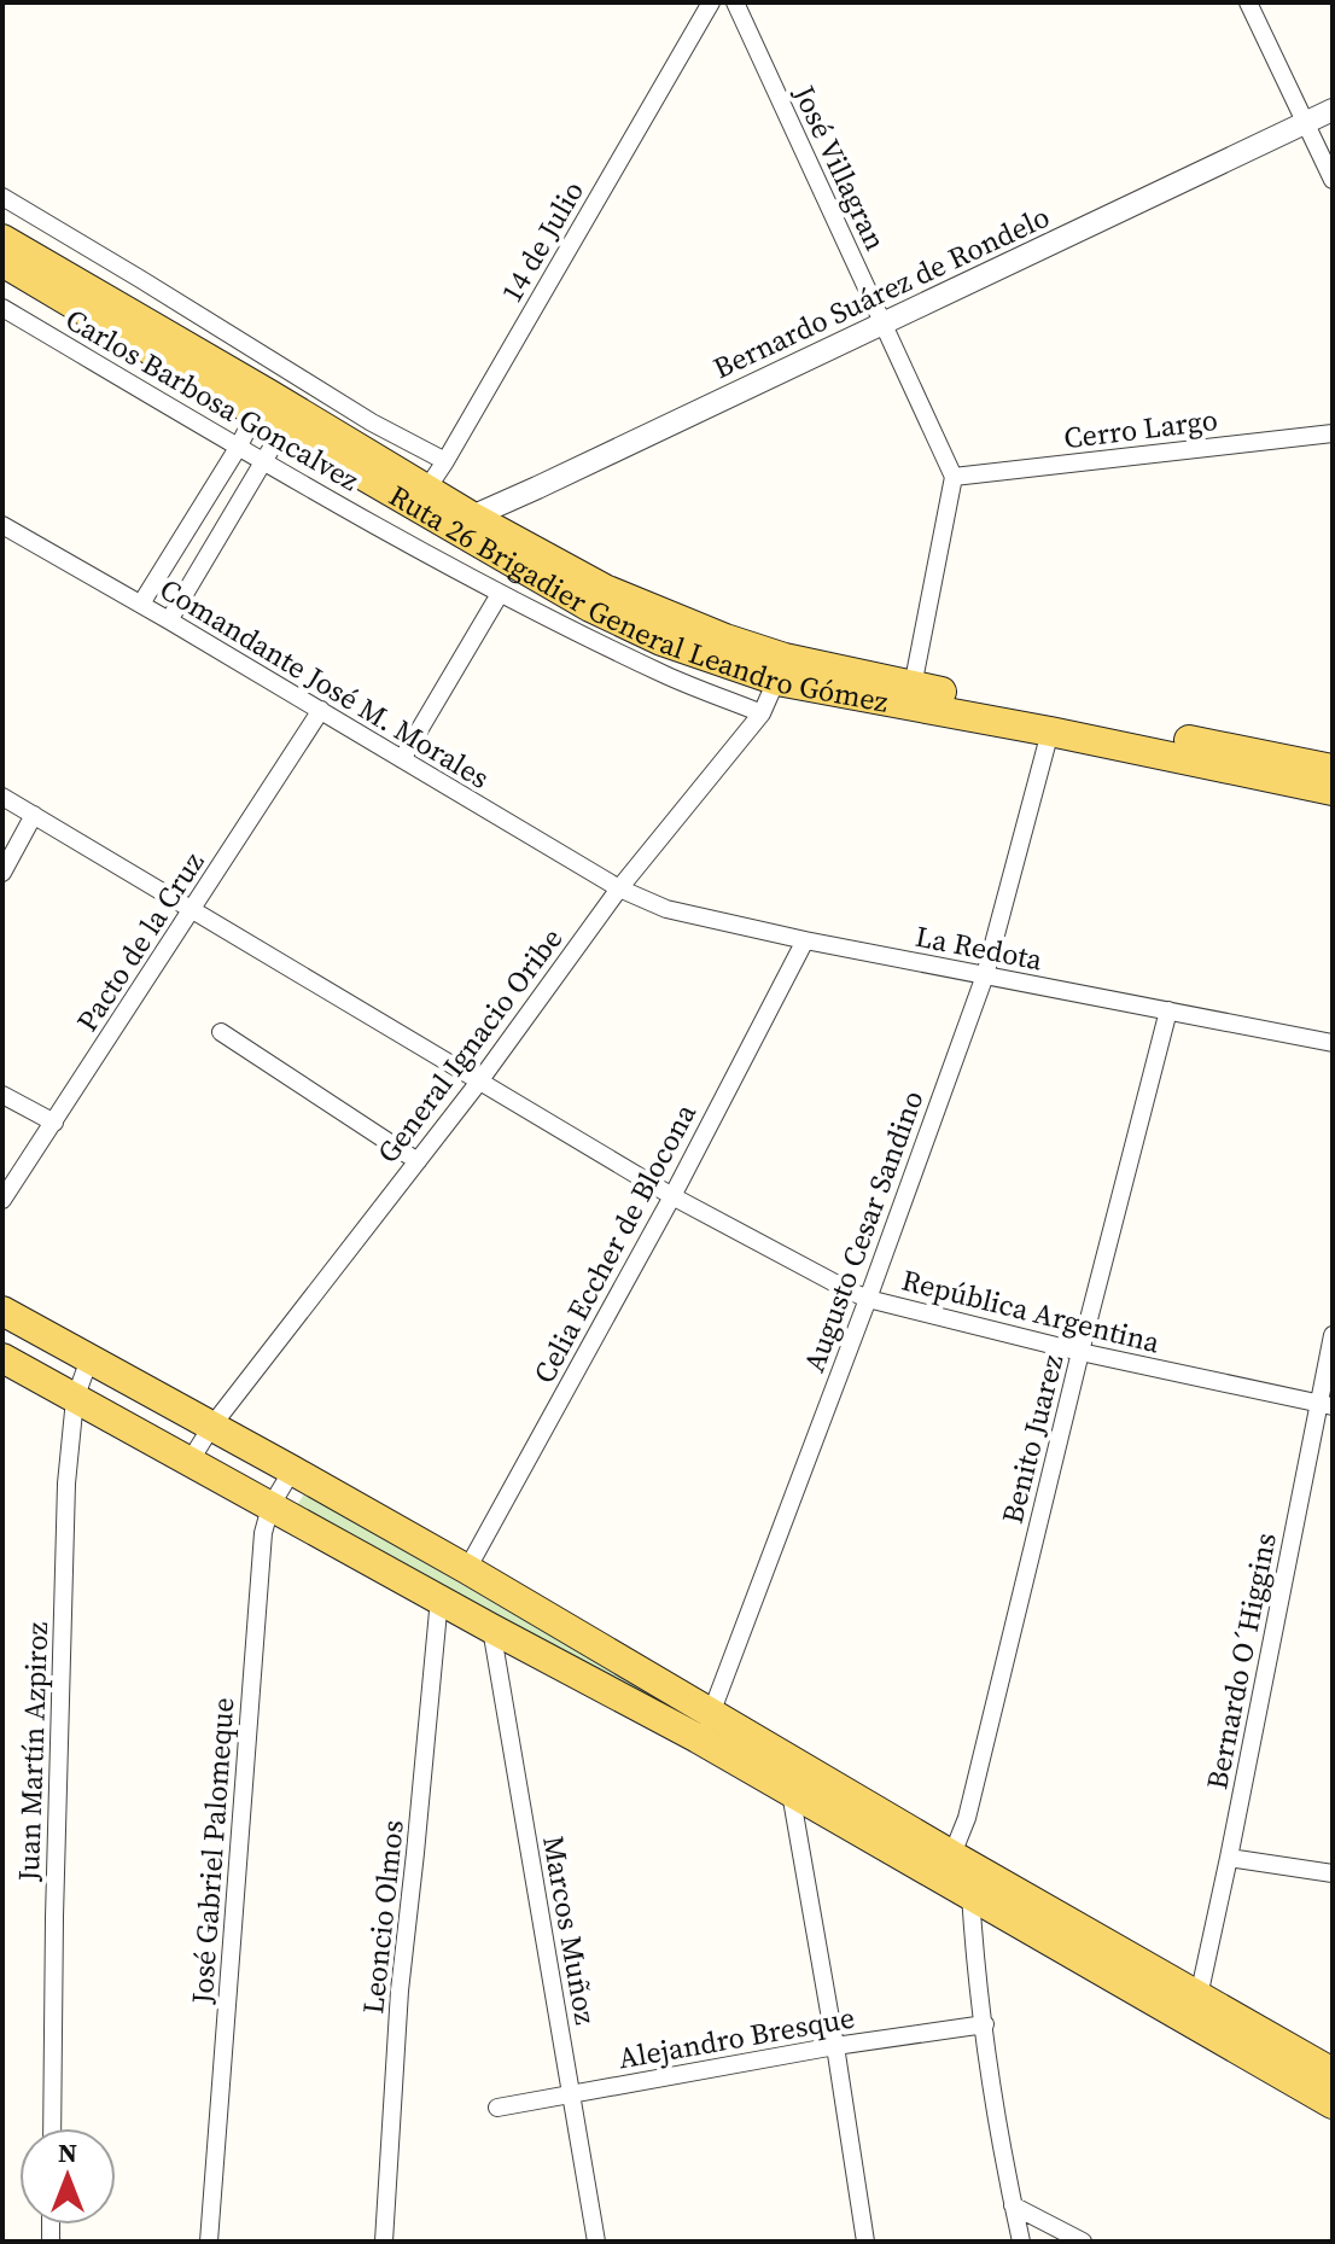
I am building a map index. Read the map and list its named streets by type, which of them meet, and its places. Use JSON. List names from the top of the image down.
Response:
{
  "streets": {
    "main road": ["Ruta 26 Brigadier General Leandro Gómez"],
    "street": [
      "José Villagran",
      "14 de Julio",
      "Bernardo Suárez de Rondelo",
      "Carlos Barbosa Goncalvez",
      "Cerro Largo",
      "Comandante José M. Morales",
      "Pacto de la Cruz",
      "La Redota",
      "General Ignacio Oribe",
      "Augusto Cesar Sandino",
      "Celia Eccher de Blocona",
      "República Argentina",
      "Benito Juarez",
      "Bernardo O´Higgins",
      "Juan Martín Azpiroz",
      "José Gabriel Palomeque",
      "Leoncio Olmos",
      "Marcos Muñoz",
      "Alejandro Bresque"
    ]
  },
  "crossings": [
    ["José Villagran", "Bernardo Suárez de Rondelo"],
    ["José Villagran", "Cerro Largo"],
    ["14 de Julio", "Ruta 26 Brigadier General Leandro Gómez"],
    ["Bernardo Suárez de Rondelo", "Ruta 26 Brigadier General Leandro Gómez"],
    ["Carlos Barbosa Goncalvez", "General Ignacio Oribe"],
    ["Ruta 26 Brigadier General Leandro Gómez", "General Ignacio Oribe"],
    ["Ruta 26 Brigadier General Leandro Gómez", "Augusto Cesar Sandino"],
    ["Comandante José M. Morales", "Pacto de la Cruz"],
    ["Comandante José M. Morales", "La Redota"],
    ["Comandante José M. Morales", "General Ignacio Oribe"],
    ["Pacto de la Cruz", "República Argentina"],
    ["La Redota", "General Ignacio Oribe"],
    ["La Redota", "Augusto Cesar Sandino"],
    ["La Redota", "Celia Eccher de Blocona"],
    ["La Redota", "Benito Juarez"],
    ["General Ignacio Oribe", "República Argentina"],
    ["Augusto Cesar Sandino", "República Argentina"],
    ["Celia Eccher de Blocona", "República Argentina"],
    ["República Argentina", "Benito Juarez"],
    ["República Argentina", "Bernardo O´Higgins"],
    ["Marcos Muñoz", "Alejandro Bresque"]
  ],
  "north": "top"
}
